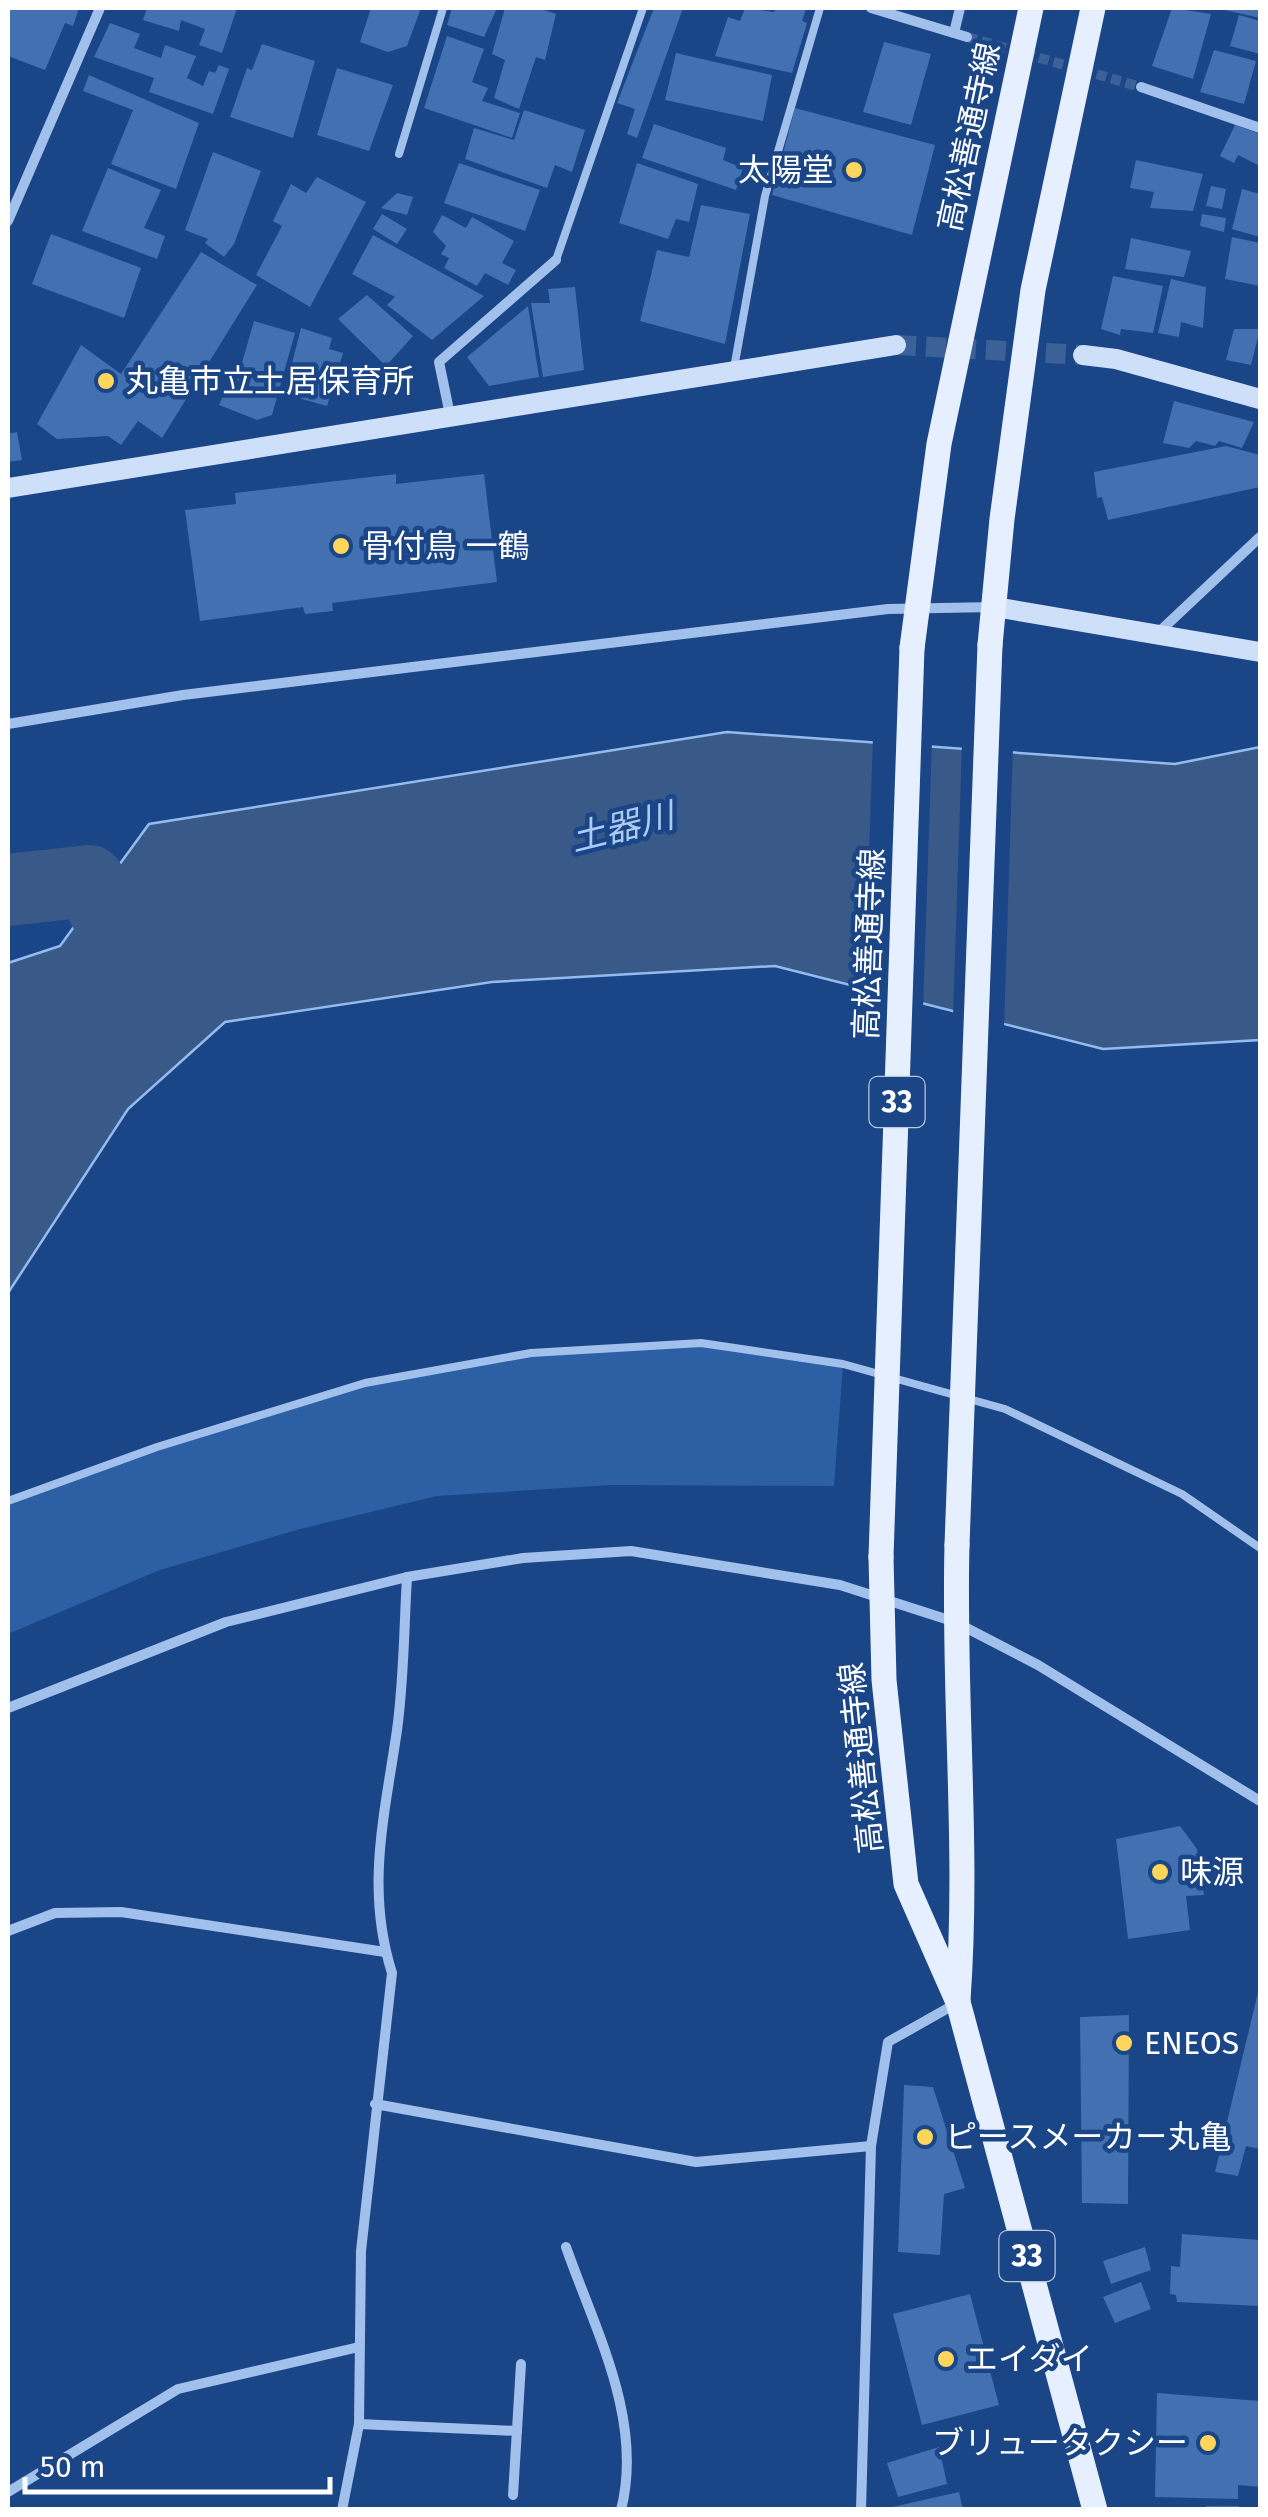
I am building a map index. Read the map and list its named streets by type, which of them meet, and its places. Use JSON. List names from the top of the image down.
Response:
{
  "streets": {
    "main road": ["高松善通寺線", "33"]
  },
  "water": ["土器川"],
  "places": [
    "太陽堂",
    "丸亀市立土居保育所",
    "骨付鳥 一鶴",
    "味源",
    "ENEOS",
    "ピースメーカー丸亀",
    "エイダイ",
    "ブリュータクシー"
  ],
  "scale_bar": "50 m"
}
